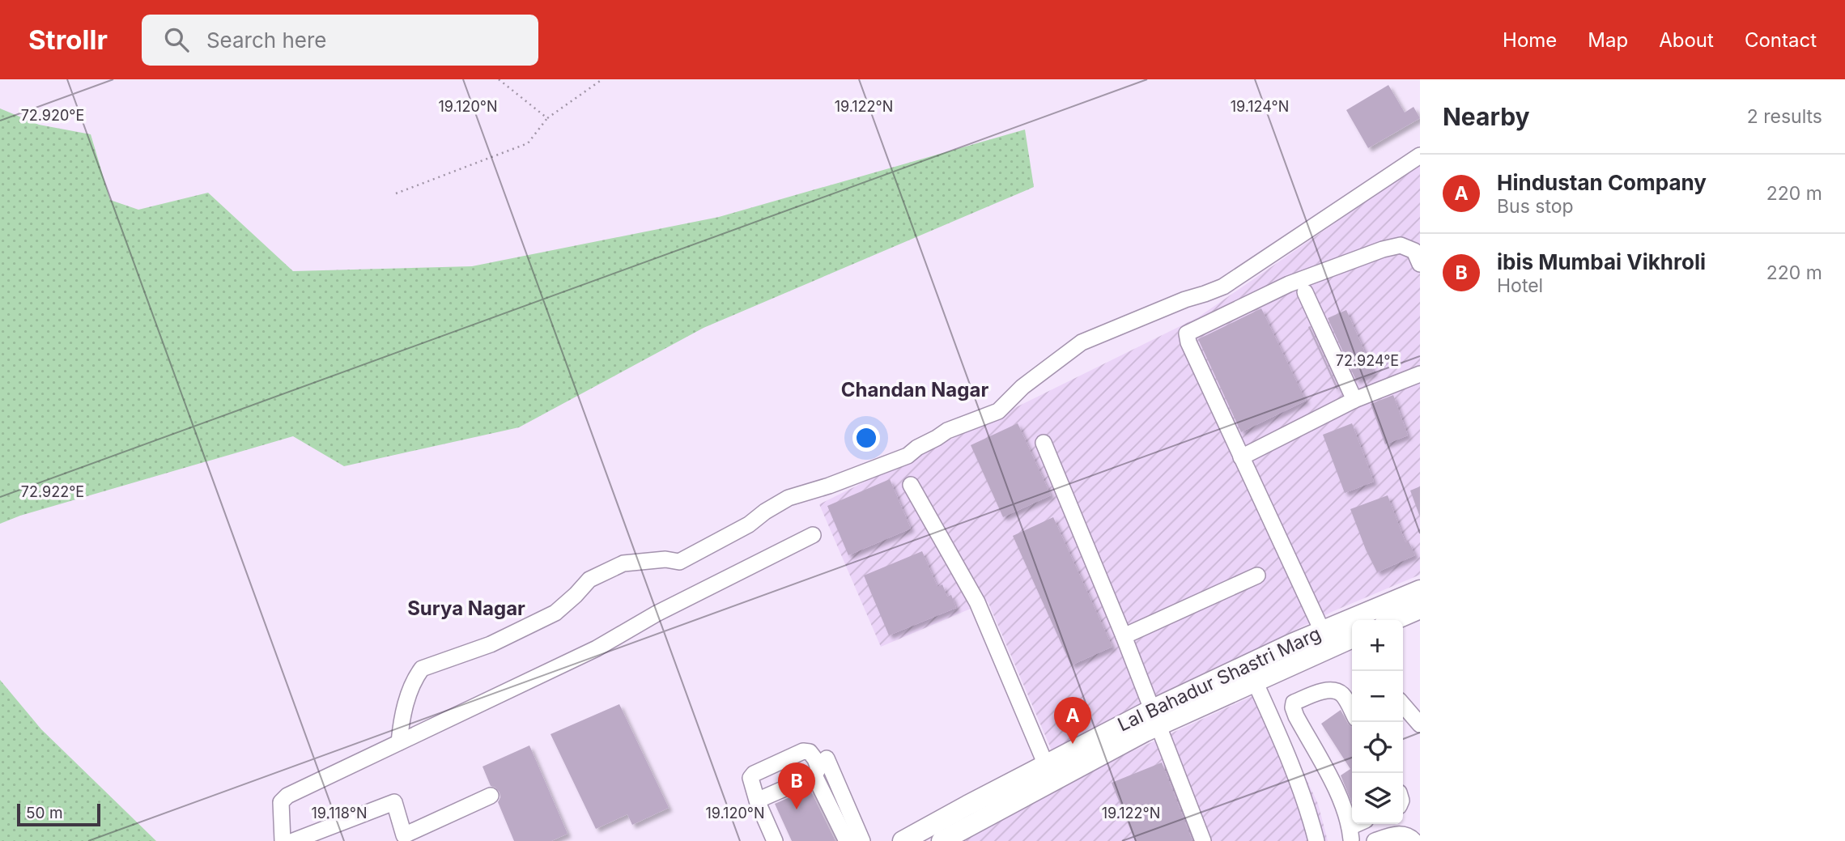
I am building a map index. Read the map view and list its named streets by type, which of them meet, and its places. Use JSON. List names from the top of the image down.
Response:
{
  "streets": {
    "main road": ["Lal Bahadur Shastri Marg"]
  },
  "districts": ["Chandan Nagar", "Surya Nagar"],
  "scale_bar": "50 m",
  "page": {
    "header": "Strollr",
    "search": "Search here",
    "nav": [
      "Home",
      "Map",
      "About",
      "Contact"
    ],
    "heading": ["Nearby", "2 results"],
    "list": [
      {
        "mark": "A",
        "name": "Hindustan Company",
        "note": "Bus stop",
        "value": "220 m"
      },
      {
        "mark": "B",
        "name": "ibis Mumbai Vikhroli",
        "note": "Hotel",
        "value": "220 m"
      }
    ],
    "map_buttons": ["+", "−"],
    "pins": ["A", "B"],
    "scale": "50 m"
  },
  "coordinates": [
    "19.120°N",
    "19.122°N",
    "19.124°N",
    "72.920°E",
    "72.924°E",
    "72.922°E",
    "19.118°N"
  ]
}
